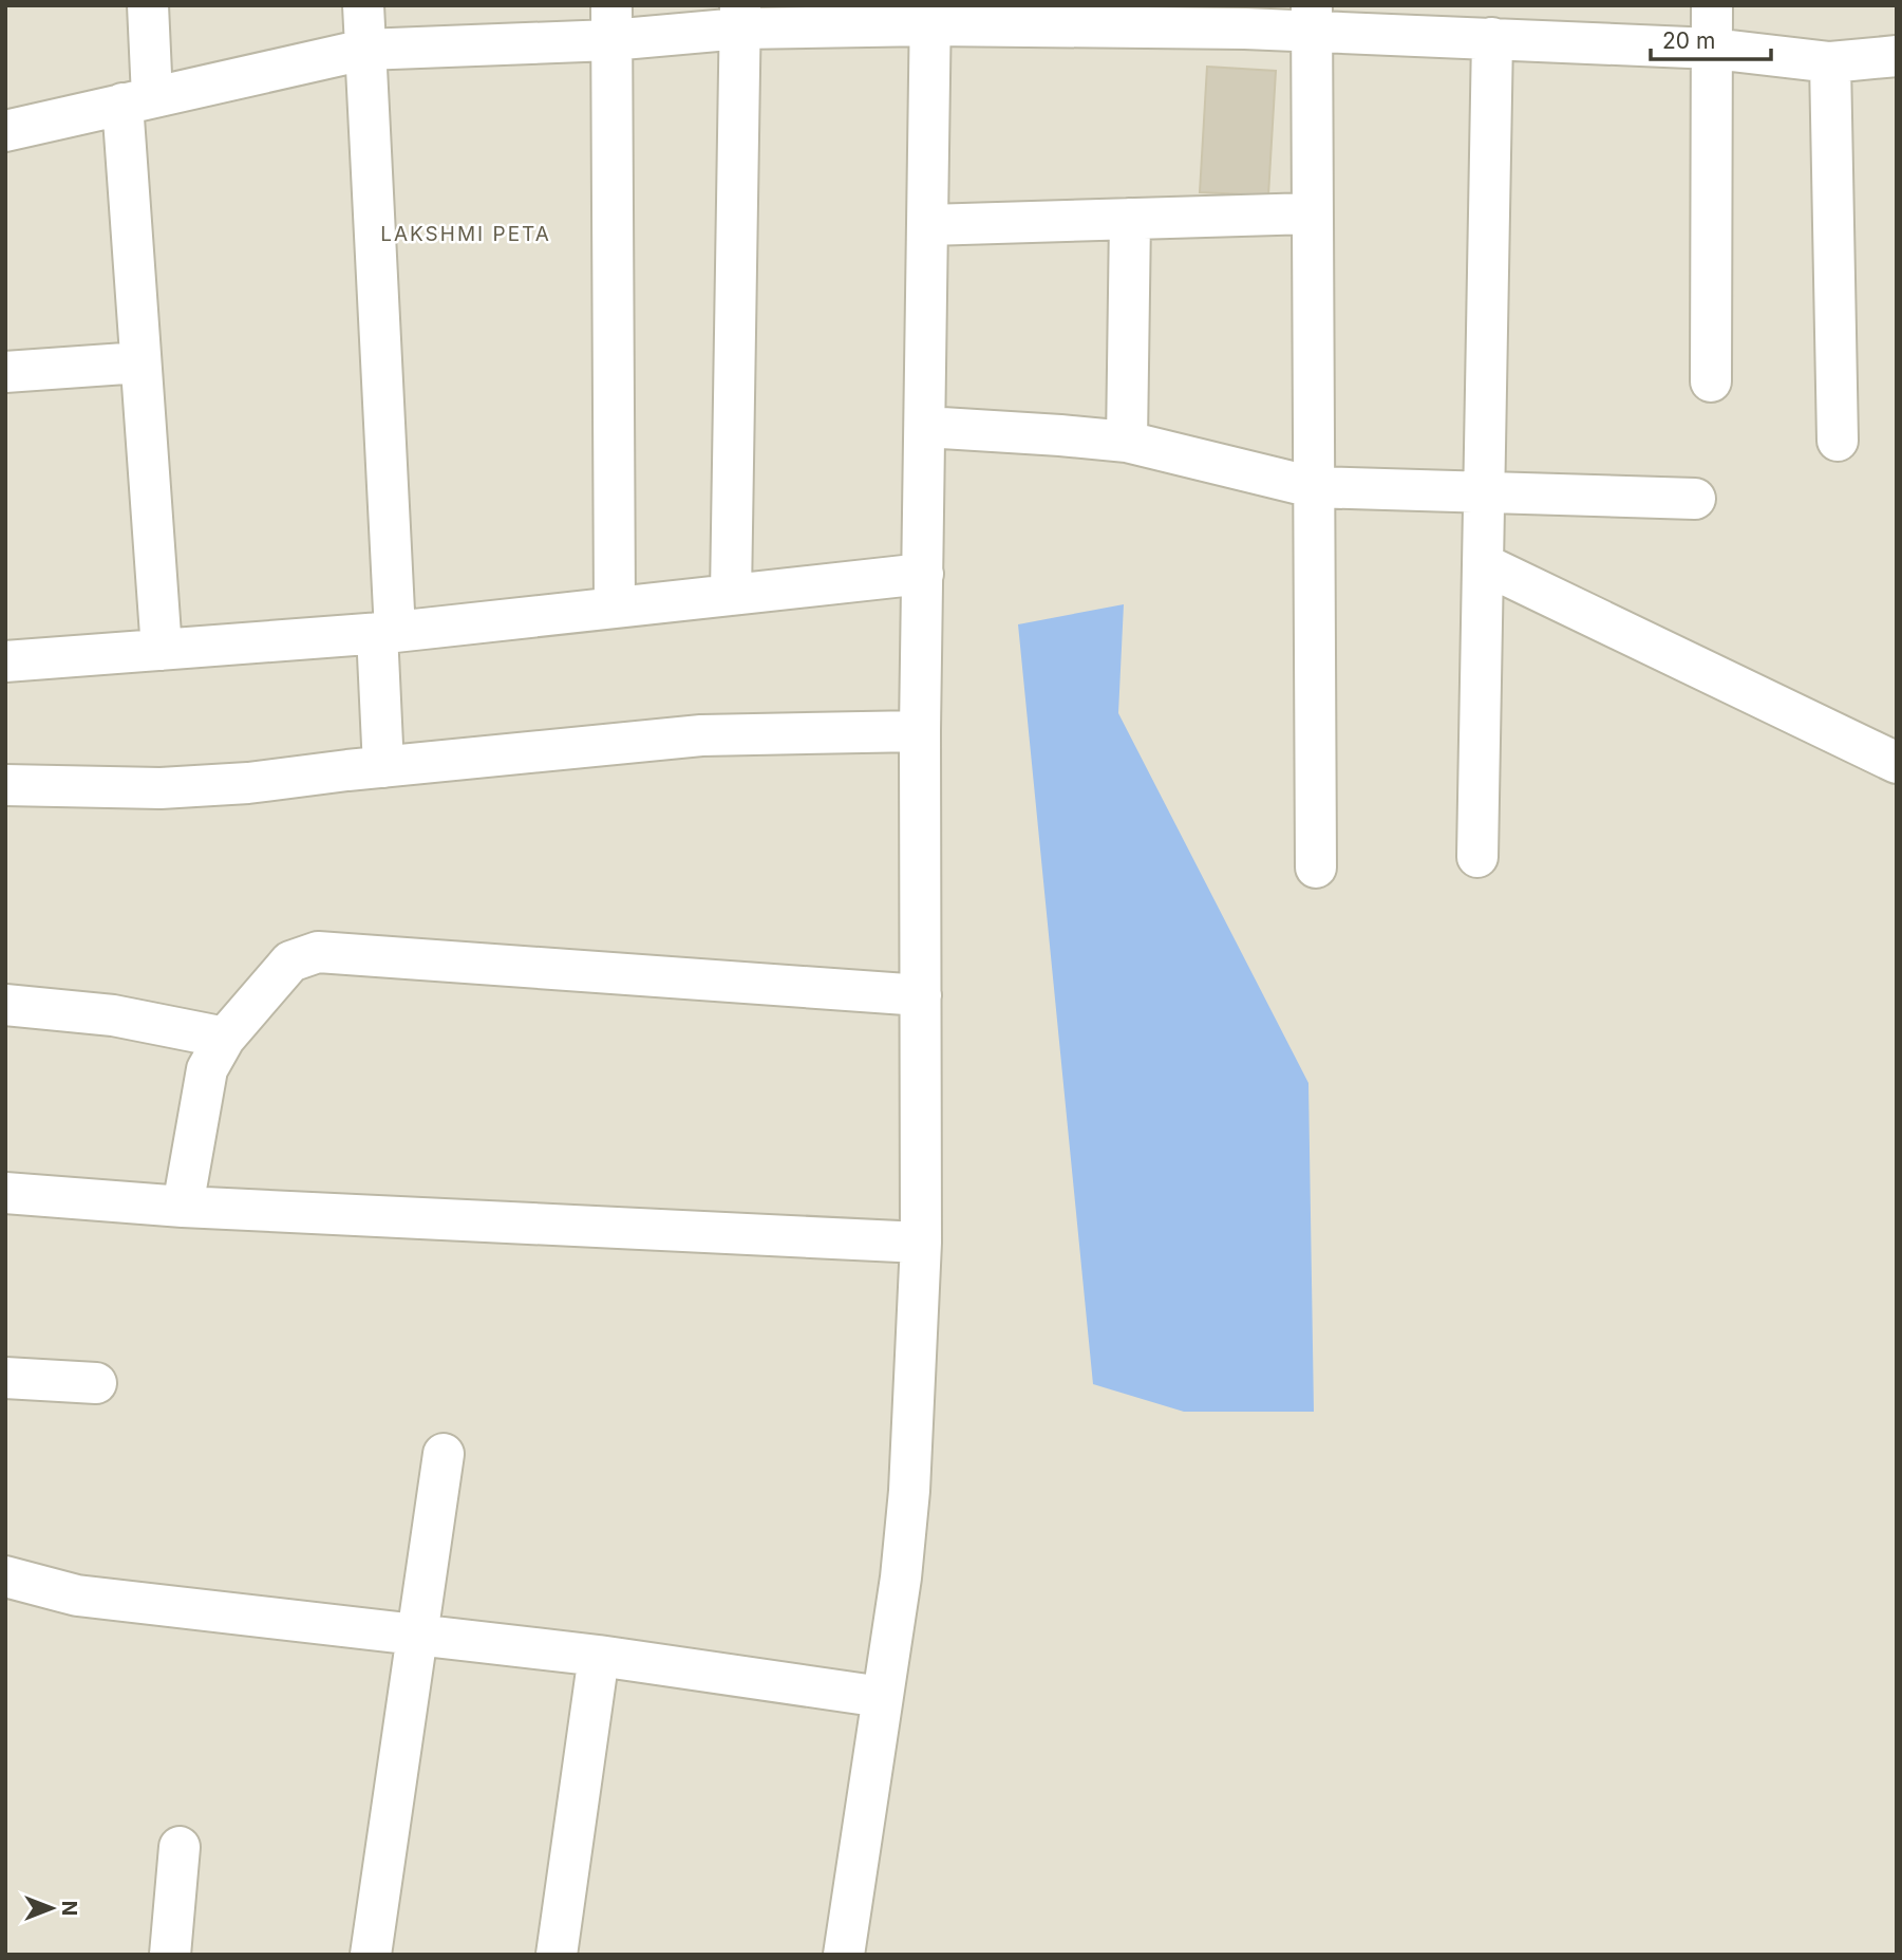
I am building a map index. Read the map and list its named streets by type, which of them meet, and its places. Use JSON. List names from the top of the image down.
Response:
{
  "districts": ["LAKSHMI PETA"],
  "scale_bar": "20 m",
  "north": "right"
}
